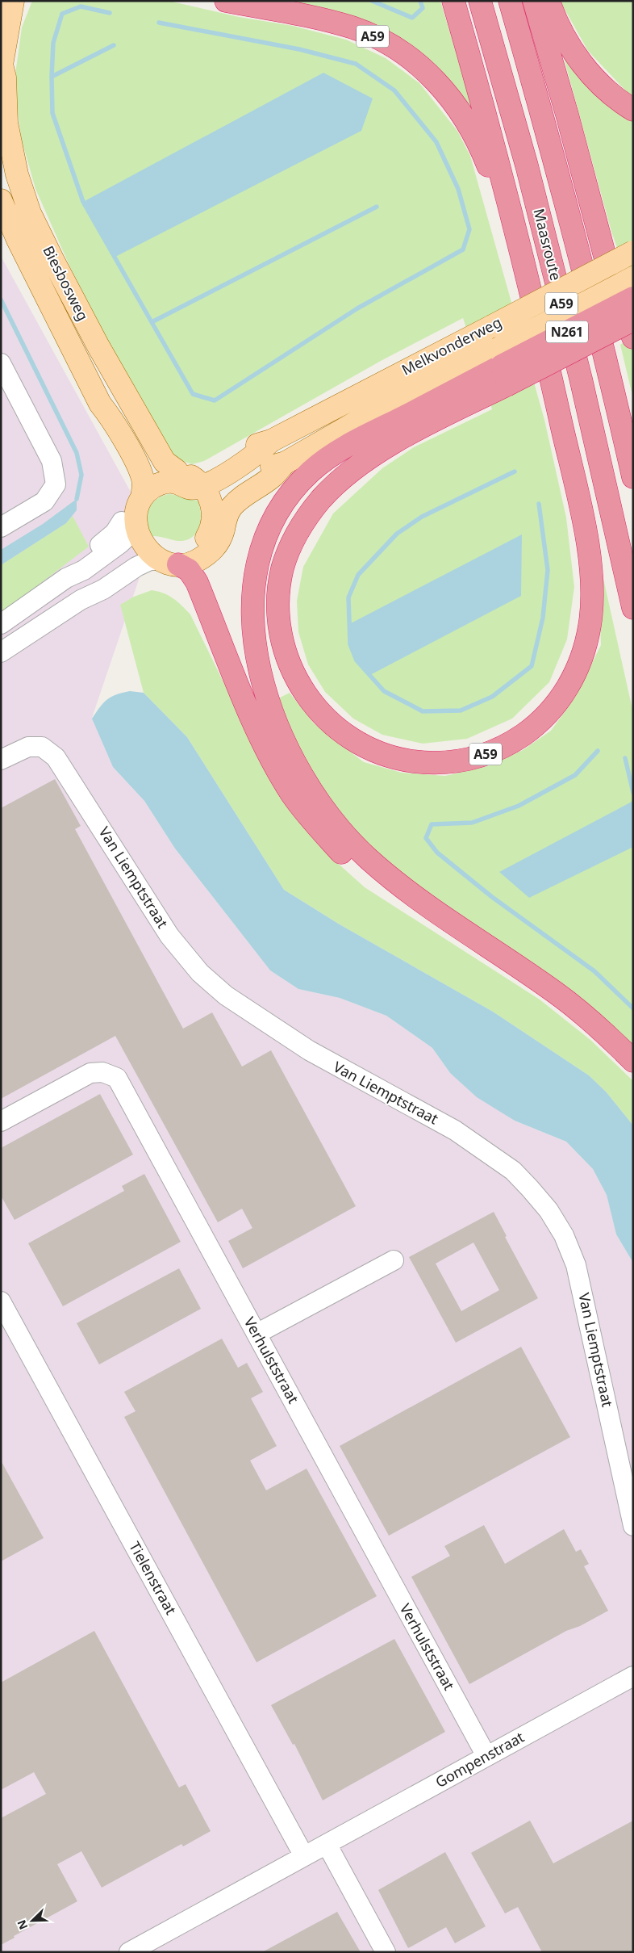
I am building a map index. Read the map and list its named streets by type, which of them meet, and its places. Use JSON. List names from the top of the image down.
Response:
{
  "streets": {
    "highway": ["A59", "Maasroute", "N261"],
    "main road": ["Biesbosweg", "Melkvonderweg"],
    "street": [
      "Van Liemptstraat",
      "Verhulststraat",
      "Tielenstraat",
      "Gompenstraat"
    ]
  },
  "crossings": [
    ["A59", "N261"],
    ["Biesbosweg", "Melkvonderweg"],
    ["N261", "Melkvonderweg"],
    ["Verhulststraat", "Gompenstraat"],
    ["Tielenstraat", "Gompenstraat"]
  ],
  "north": "bottom left"
}
